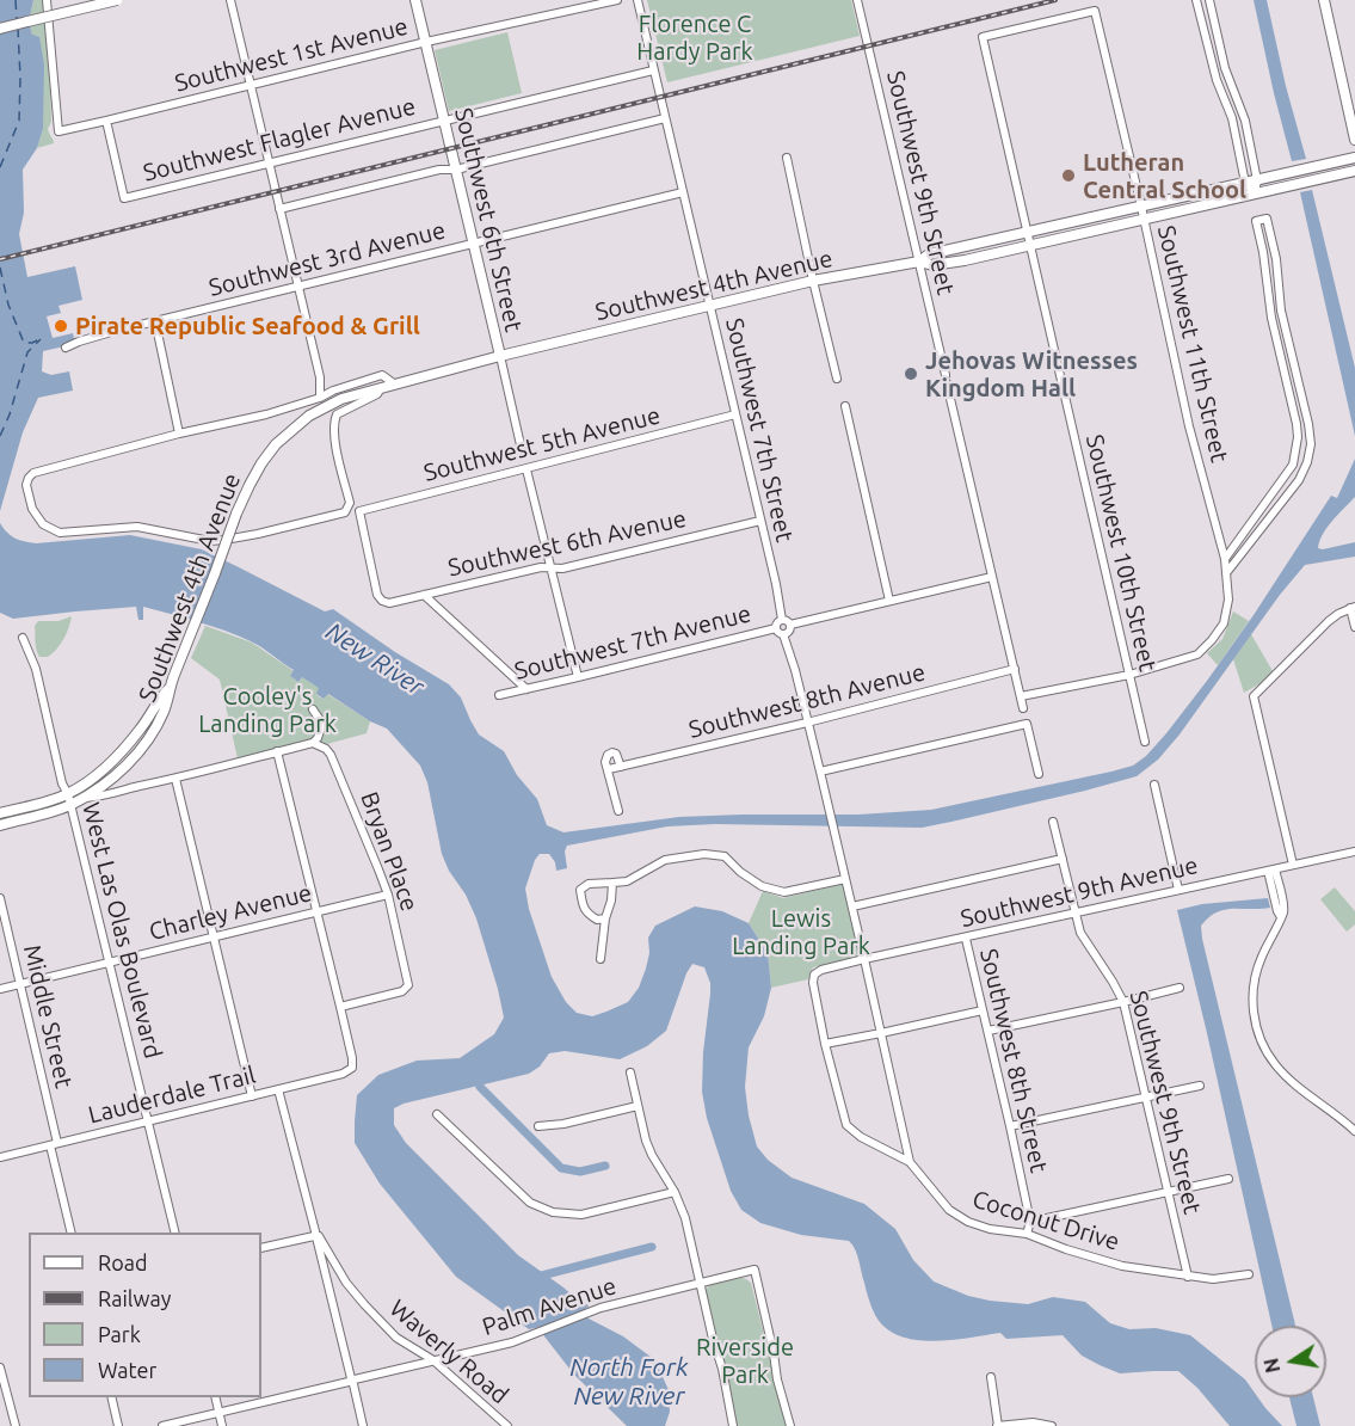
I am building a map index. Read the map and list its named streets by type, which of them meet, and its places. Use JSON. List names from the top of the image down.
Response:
{
  "streets": {
    "main road": ["Southwest 4th Avenue"],
    "street": [
      "Southwest 1st Avenue",
      "Southwest Flagler Avenue",
      "Southwest 9th Street",
      "Southwest 6th Street",
      "Southwest 3rd Avenue",
      "Southwest 11th Street",
      "Southwest 7th Street",
      "Southwest 5th Avenue",
      "Southwest 6th Avenue",
      "Southwest 10th Street",
      "Southwest 7th Avenue",
      "Southwest 8th Avenue",
      "Bryan Place",
      "Southwest 9th Avenue",
      "Charley Avenue",
      "West Las Olas Boulevard",
      "Middle Street",
      "Southwest 8th Street",
      "Lauderdale Trail",
      "Coconut Drive",
      "Palm Avenue",
      "Waverly Road"
    ]
  },
  "crossings": [
    ["Southwest 1st Avenue", "Southwest Flagler Avenue"],
    ["Southwest 1st Avenue", "Southwest 6th Street"],
    ["Southwest Flagler Avenue", "Southwest 6th Street"],
    ["Southwest Flagler Avenue", "Southwest 7th Street"],
    ["Southwest 9th Street", "Southwest 4th Avenue"],
    ["Southwest 9th Street", "Southwest 8th Avenue"],
    ["Southwest 9th Street", "Southwest 9th Avenue"],
    ["Southwest 9th Street", "Coconut Drive"],
    ["Southwest 6th Street", "Southwest 3rd Avenue"],
    ["Southwest 6th Street", "Southwest 4th Avenue"],
    ["Southwest 3rd Avenue", "Southwest 7th Street"],
    ["Southwest 4th Avenue", "Southwest 11th Street"],
    ["Southwest 4th Avenue", "Southwest 7th Street"],
    ["Southwest 4th Avenue", "Southwest 10th Street"],
    ["Southwest 4th Avenue", "West Las Olas Boulevard"],
    ["Southwest 11th Street", "Southwest 10th Street"],
    ["Southwest 7th Street", "Southwest 5th Avenue"],
    ["Southwest 7th Street", "Southwest 6th Avenue"],
    ["Southwest 7th Street", "Southwest 7th Avenue"],
    ["Southwest 5th Avenue", "Southwest 6th Avenue"],
    ["Bryan Place", "Charley Avenue"],
    ["Bryan Place", "Lauderdale Trail"],
    ["Southwest 9th Avenue", "Southwest 8th Street"],
    ["Southwest 9th Avenue", "Coconut Drive"],
    ["Charley Avenue", "West Las Olas Boulevard"],
    ["Charley Avenue", "Middle Street"],
    ["West Las Olas Boulevard", "Lauderdale Trail"],
    ["Middle Street", "Lauderdale Trail"],
    ["Southwest 8th Street", "Coconut Drive"],
    ["Palm Avenue", "Waverly Road"]
  ],
  "water": ["New River", "North Fork New River"],
  "parks": [
    "Florence C Hardy Park",
    "Cooley's Landing Park",
    "Lewis Landing Park",
    "Riverside Park"
  ],
  "places": ["Lutheran Central School", "Pirate Republic Seafood & Grill", "Jehovas Witnesses Kingdom Hall"],
  "legend": [
    "Road",
    "Railway",
    "Park",
    "Water"
  ],
  "north": "left"
}
